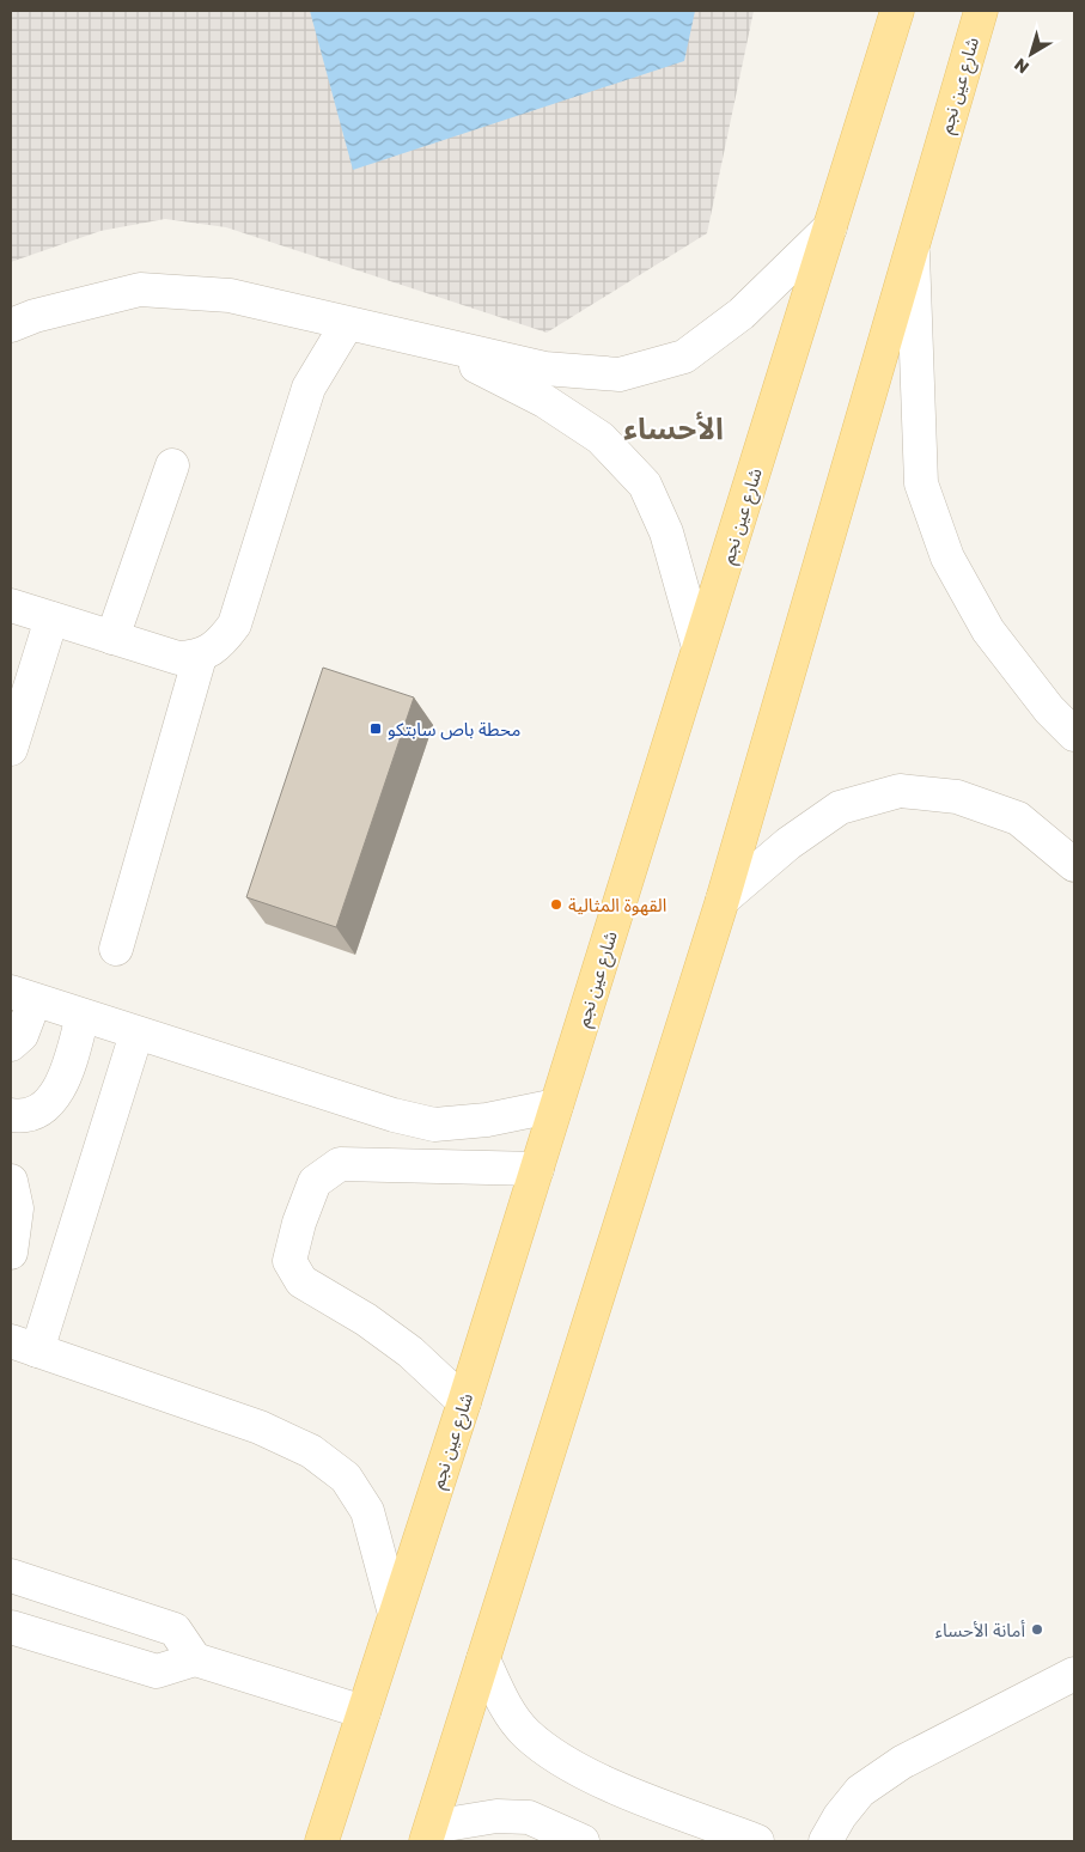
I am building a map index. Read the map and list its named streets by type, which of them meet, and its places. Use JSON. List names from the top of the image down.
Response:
{
  "streets": {
    "main road": ["شارع عين نجم"]
  },
  "districts": ["الأحساء"],
  "places": {
    "transit": ["محطة باص سابتكو"],
    "other": ["القهوة المثالية", "أمانة الأحساء"]
  },
  "north": "bottom left"
}
